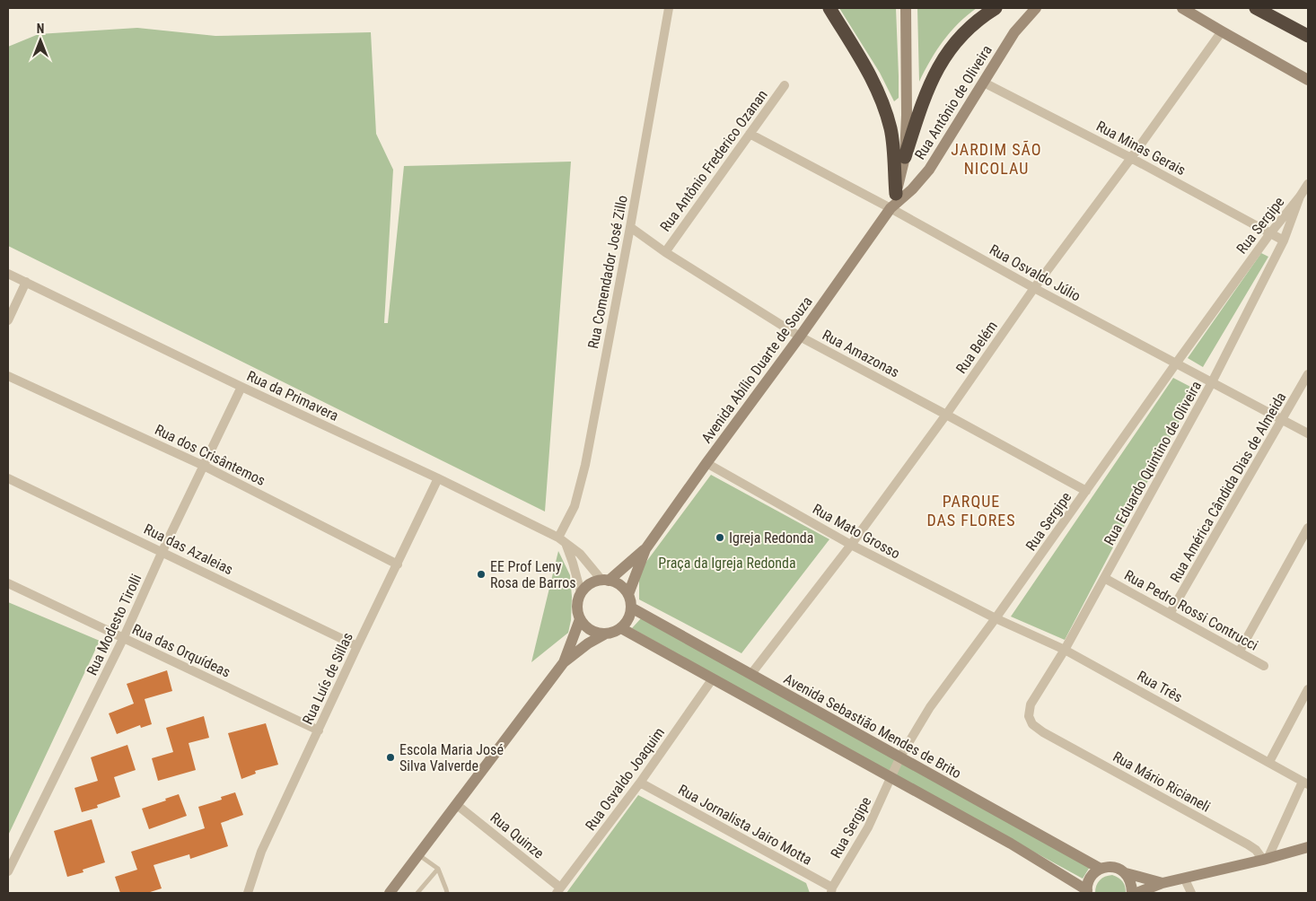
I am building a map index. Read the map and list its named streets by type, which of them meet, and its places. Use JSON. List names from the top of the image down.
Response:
{
  "streets": {
    "main road": ["Rua Antônio de Oliveira", "Avenida Abílio Duarte de Souza", "Avenida Sebastião Mendes de Brito"],
    "street": [
      "Rua Minas Gerais",
      "Rua Antônio Frederico Ozanan",
      "Rua Sergipe",
      "Rua Comendador José Zillo",
      "Rua Osvaldo Júlio",
      "Rua Belém",
      "Rua Amazonas",
      "Rua da Primavera",
      "Rua dos Crisântemos",
      "Rua Eduardo Quintino de Oliveira",
      "Rua América Cândida Dias de Almeida",
      "Rua Mato Grosso",
      "Rua das Azaleias",
      "Rua Pedro Rossi Contrucci",
      "Rua Modesto Tirolli",
      "Rua das Orquídeas",
      "Rua Luís de Sillas",
      "Rua Três",
      "Rua Osvaldo Joaquim",
      "Rua Mário Ricianeli",
      "Rua Jornalista Jairo Motta",
      "Rua Quinze"
    ]
  },
  "crossings": [
    ["Rua Antônio de Oliveira", "Rua Minas Gerais"],
    ["Rua Antônio de Oliveira", "Rua Osvaldo Júlio"],
    ["Rua Antônio de Oliveira", "Avenida Abílio Duarte de Souza"],
    ["Rua Minas Gerais", "Rua Sergipe"],
    ["Rua Minas Gerais", "Rua Belém"],
    ["Rua Minas Gerais", "Rua Eduardo Quintino de Oliveira"],
    ["Rua Antônio Frederico Ozanan", "Rua Osvaldo Júlio"],
    ["Rua Antônio Frederico Ozanan", "Rua Amazonas"],
    ["Rua Sergipe", "Rua Osvaldo Júlio"],
    ["Rua Sergipe", "Rua Amazonas"],
    ["Rua Sergipe", "Rua Eduardo Quintino de Oliveira"],
    ["Rua Sergipe", "Rua Mato Grosso"],
    ["Rua Sergipe", "Rua Três"],
    ["Rua Sergipe", "Avenida Sebastião Mendes de Brito"],
    ["Rua Sergipe", "Rua Jornalista Jairo Motta"],
    ["Rua Comendador José Zillo", "Rua Amazonas"],
    ["Rua Comendador José Zillo", "Rua da Primavera"],
    ["Rua Osvaldo Júlio", "Rua Belém"],
    ["Rua Osvaldo Júlio", "Avenida Abílio Duarte de Souza"],
    ["Rua Osvaldo Júlio", "Rua Eduardo Quintino de Oliveira"],
    ["Rua Osvaldo Júlio", "Rua América Cândida Dias de Almeida"],
    ["Rua Belém", "Rua Amazonas"],
    ["Rua Belém", "Rua Mato Grosso"],
    ["Rua Belém", "Avenida Sebastião Mendes de Brito"],
    ["Rua Amazonas", "Avenida Abílio Duarte de Souza"],
    ["Avenida Abílio Duarte de Souza", "Rua da Primavera"],
    ["Avenida Abílio Duarte de Souza", "Rua Mato Grosso"],
    ["Avenida Abílio Duarte de Souza", "Avenida Sebastião Mendes de Brito"],
    ["Rua da Primavera", "Rua Modesto Tirolli"],
    ["Rua da Primavera", "Rua Luís de Sillas"],
    ["Rua da Primavera", "Avenida Sebastião Mendes de Brito"],
    ["Rua dos Crisântemos", "Rua Modesto Tirolli"],
    ["Rua dos Crisântemos", "Rua Luís de Sillas"],
    ["Rua Eduardo Quintino de Oliveira", "Rua Pedro Rossi Contrucci"],
    ["Rua Eduardo Quintino de Oliveira", "Rua Três"],
    ["Rua Eduardo Quintino de Oliveira", "Rua Mário Ricianeli"],
    ["Rua América Cândida Dias de Almeida", "Rua Pedro Rossi Contrucci"],
    ["Rua Mato Grosso", "Rua Três"],
    ["Rua das Azaleias", "Rua Modesto Tirolli"],
    ["Rua das Azaleias", "Rua Luís de Sillas"],
    ["Rua Modesto Tirolli", "Rua das Orquídeas"],
    ["Rua das Orquídeas", "Rua Luís de Sillas"],
    ["Rua Osvaldo Joaquim", "Rua Jornalista Jairo Motta"],
    ["Rua Osvaldo Joaquim", "Rua Quinze"]
  ],
  "districts": ["JARDIM SÃO NICOLAU", "PARQUE DAS FLORES"],
  "parks": ["Praça da Igreja Redonda"],
  "places": ["Igreja Redonda", "EE Prof Leny Rosa de Barros", "Escola Maria José Silva Valverde"],
  "north": "top"
}
